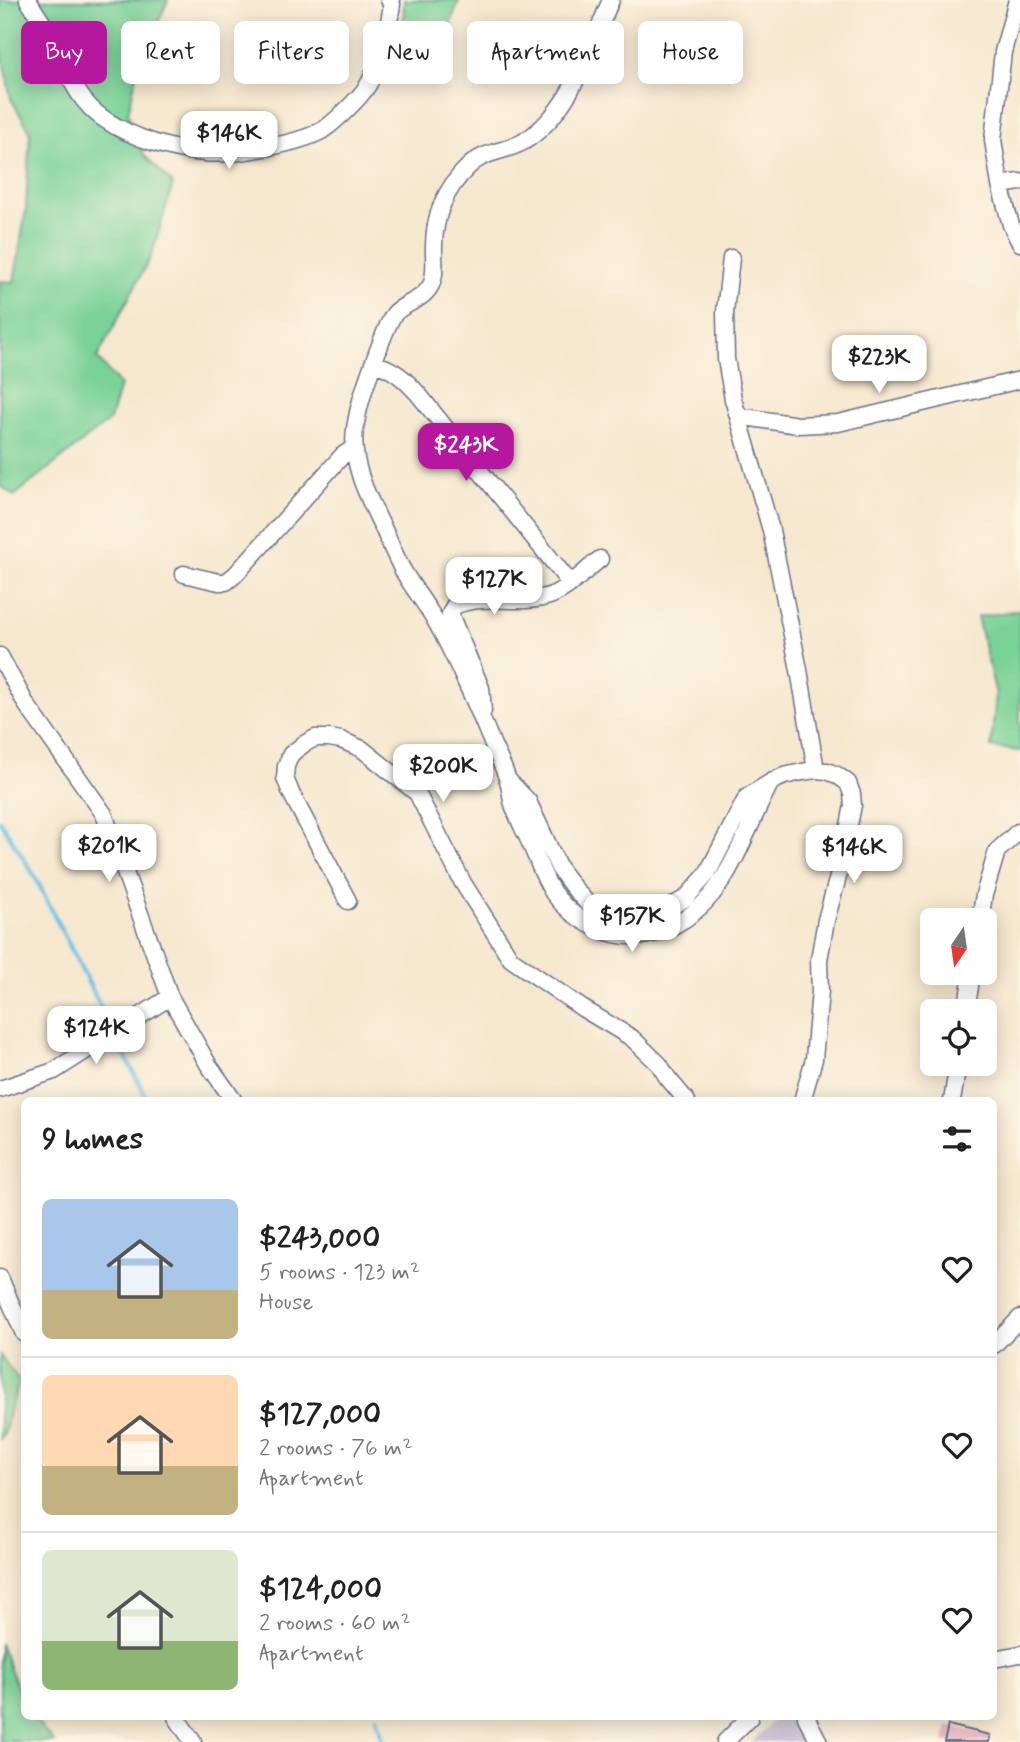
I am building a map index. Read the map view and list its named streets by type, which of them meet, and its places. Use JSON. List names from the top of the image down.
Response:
{
  "north": "bottom",
  "page": {
    "chip": [
      "Buy",
      "Rent",
      "Filters",
      "New",
      "Apartment",
      "House"
    ],
    "price": [
      "$146K",
      "$223K",
      "$243K",
      "$127K",
      "$200K",
      "$201K",
      "$146K",
      "$157K",
      "$124K"
    ],
    "heading": "9 homes",
    "list": [
      {
        "name": "$243,000",
        "note": "5 rooms · 123 m² · House"
      },
      {
        "name": "$127,000",
        "note": "2 rooms · 76 m² · Apartment"
      },
      {
        "name": "$124,000",
        "note": "2 rooms · 60 m² · Apartment"
      }
    ]
  }
}
